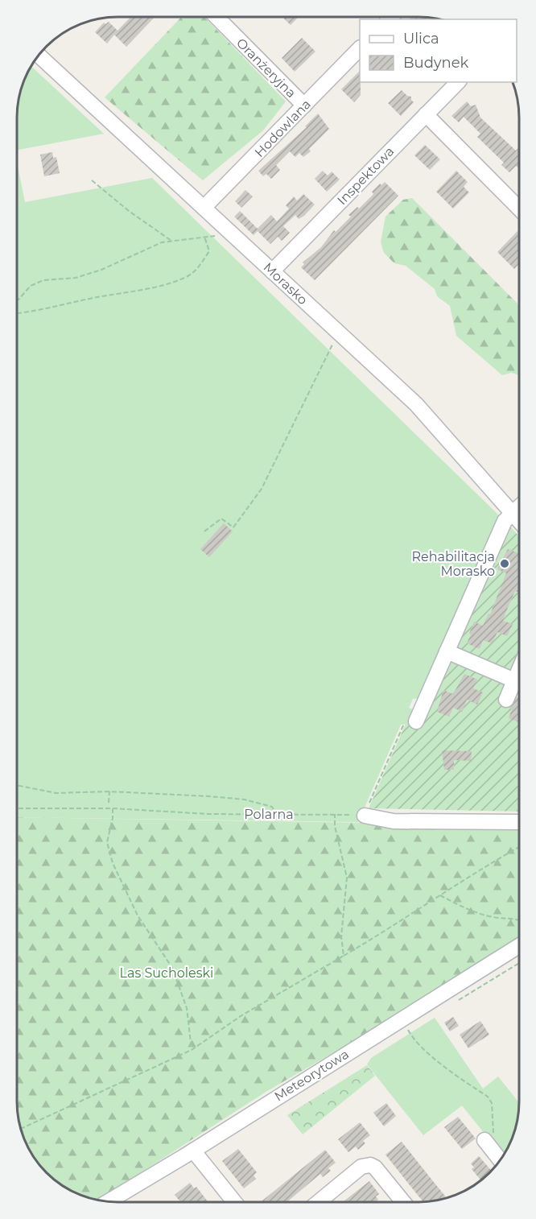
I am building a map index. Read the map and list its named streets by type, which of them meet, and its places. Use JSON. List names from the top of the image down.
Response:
{
  "streets": {
    "street": [
      "Oranżeryjna",
      "Hodowlana",
      "Inspektowa",
      "Morasko",
      "Meteorytowa"
    ],
    "path": ["Polarna"]
  },
  "crossings": [
    ["Oranżeryjna", "Hodowlana"],
    ["Hodowlana", "Morasko"],
    ["Inspektowa", "Morasko"]
  ],
  "parks": ["Las Sucholeski"],
  "places": ["Rehabilitacja Morasko"],
  "legend": ["Ulica", "Budynek"]
}
